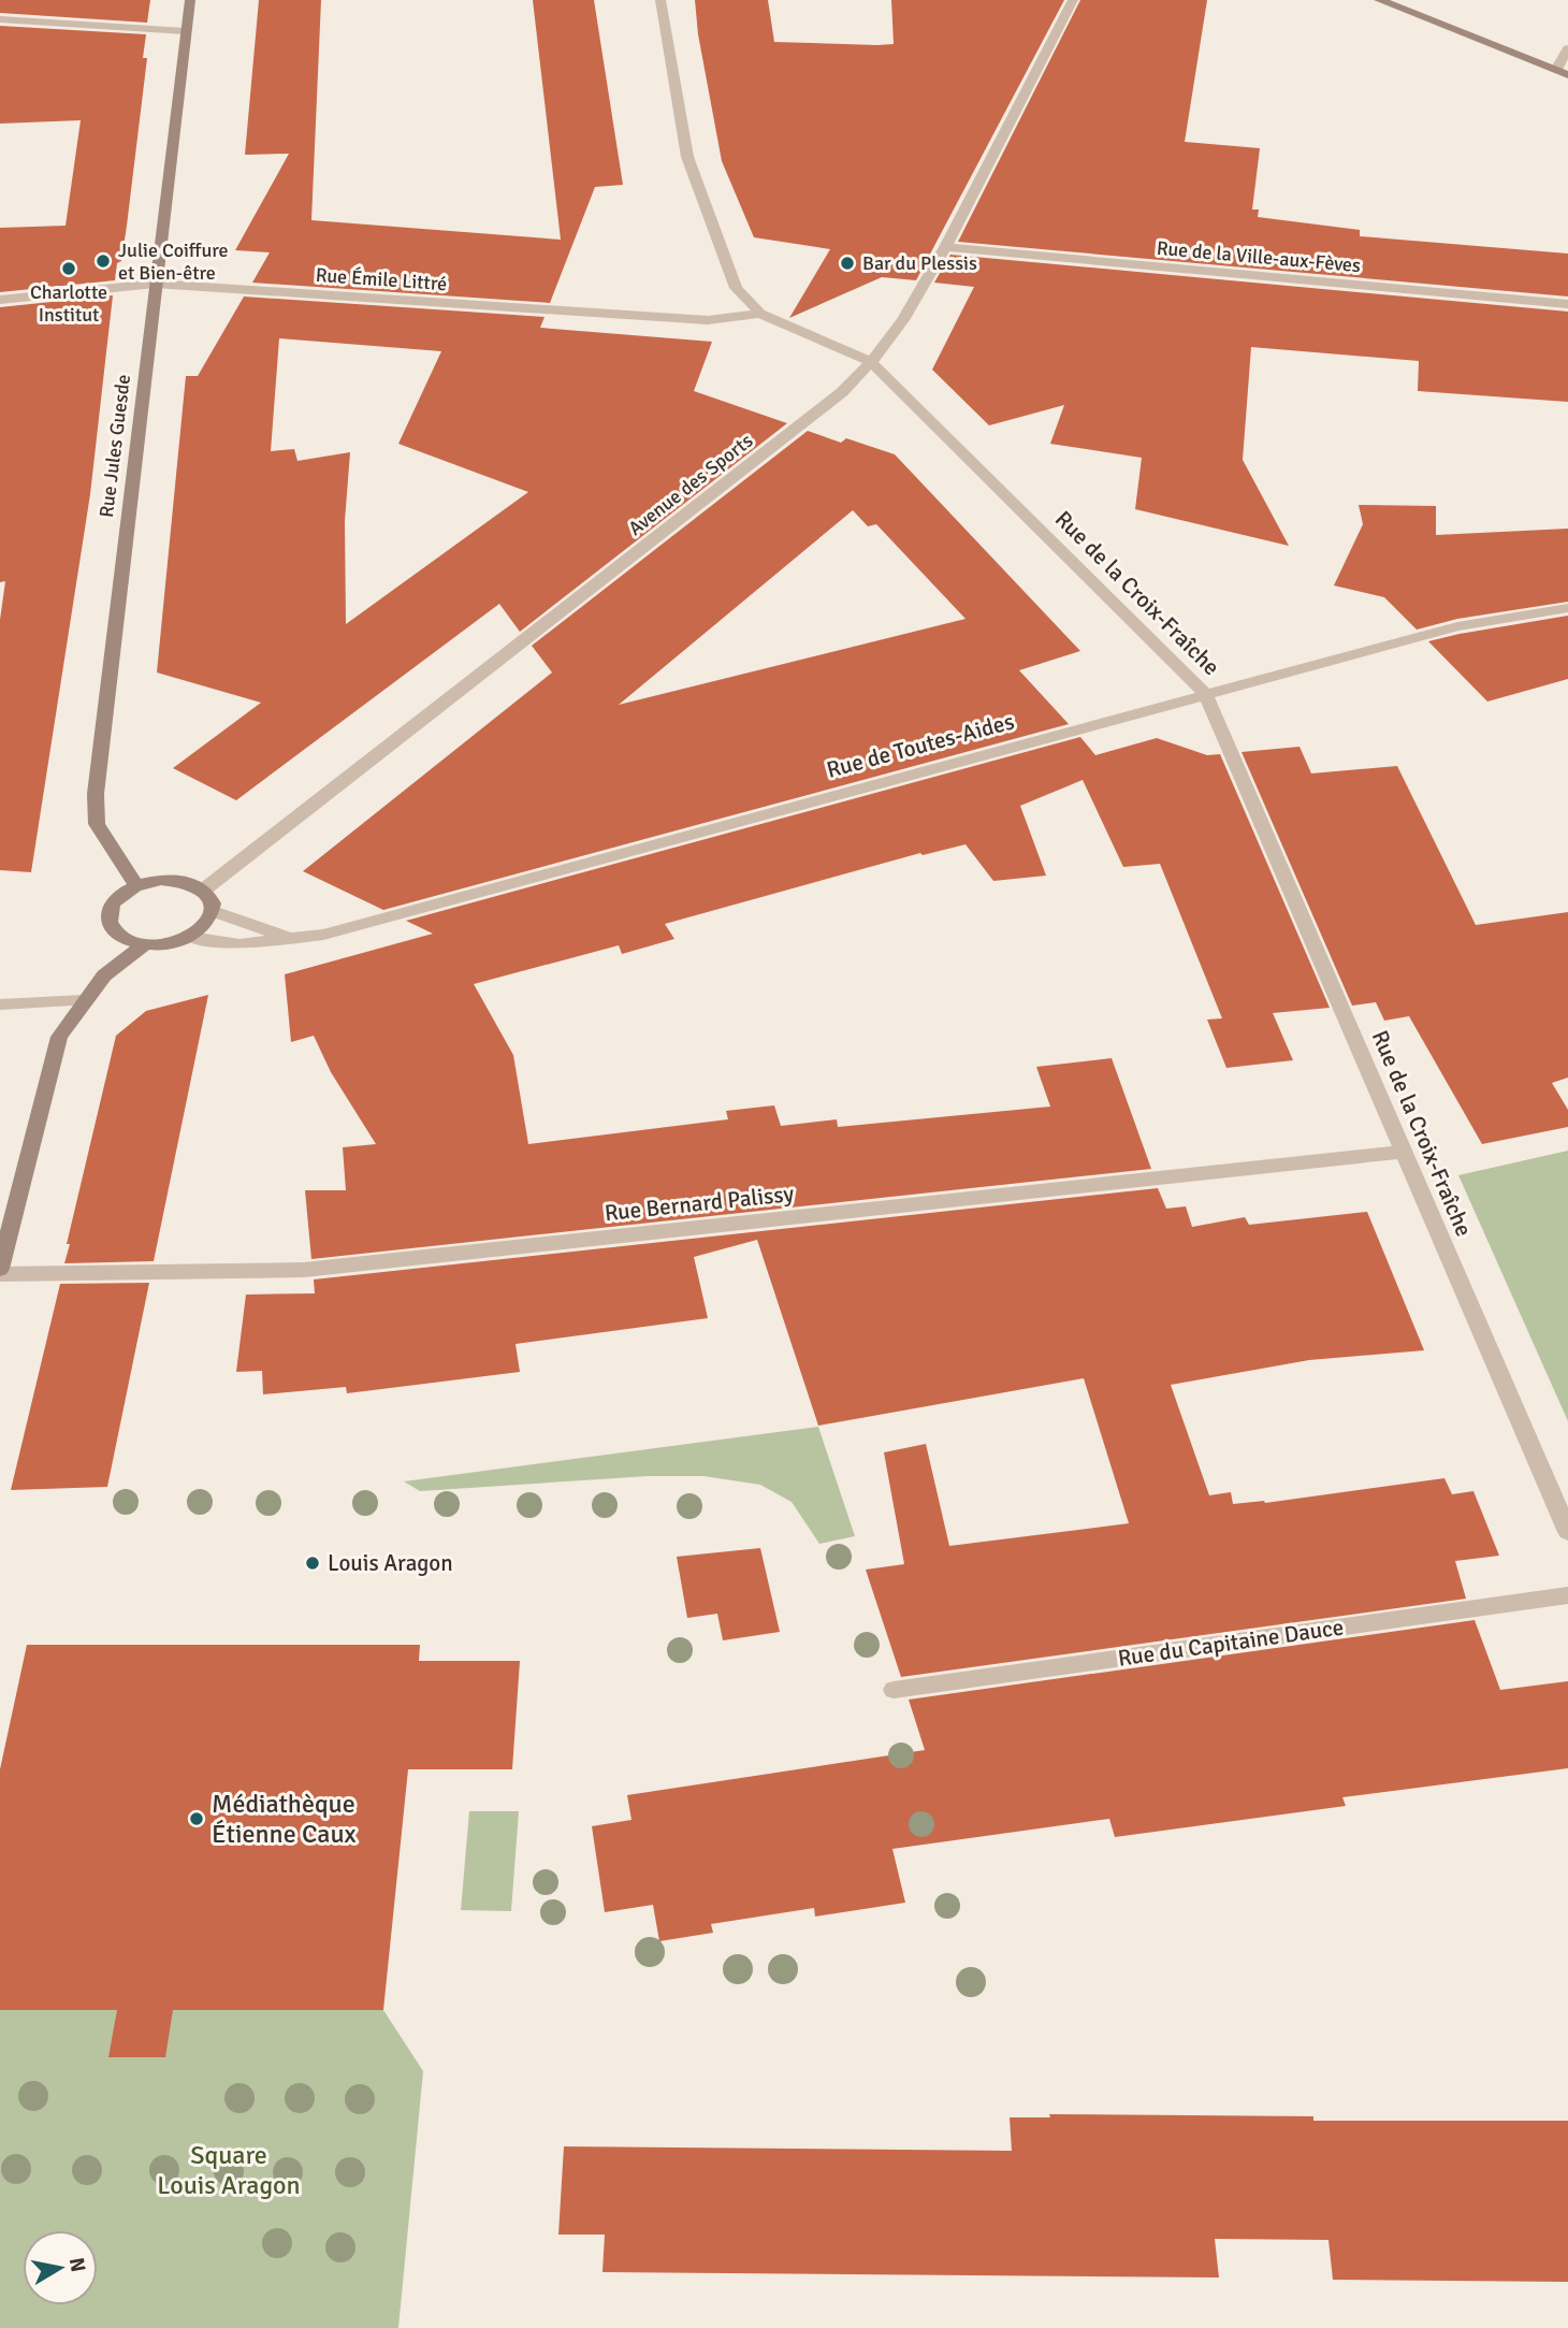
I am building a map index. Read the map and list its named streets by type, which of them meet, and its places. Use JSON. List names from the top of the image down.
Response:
{
  "streets": {
    "street": [
      "Rue de la Ville-aux-Fèves",
      "Rue Émile Littré",
      "Rue Jules Guesde",
      "Avenue des Sports",
      "Rue de la Croix-Fraîche",
      "Rue de Toutes-Aides",
      "Rue Bernard Palissy",
      "Rue du Capitaine Dauce"
    ]
  },
  "crossings": [
    ["Rue de la Ville-aux-Fèves", "Avenue des Sports"],
    ["Rue Émile Littré", "Rue Jules Guesde"],
    ["Rue Émile Littré", "Rue de la Croix-Fraîche"],
    ["Rue Jules Guesde", "Avenue des Sports"],
    ["Rue Jules Guesde", "Rue de Toutes-Aides"],
    ["Avenue des Sports", "Rue de la Croix-Fraîche"],
    ["Avenue des Sports", "Rue de Toutes-Aides"],
    ["Rue de la Croix-Fraîche", "Rue de Toutes-Aides"],
    ["Rue de la Croix-Fraîche", "Rue Bernard Palissy"]
  ],
  "parks": ["Square Louis Aragon"],
  "places": [
    "Julie Coiffure et Bien-être",
    "Bar du Plessis",
    "Charlotte Institut",
    "Louis Aragon",
    "Médiathèque Étienne Caux"
  ],
  "north": "right"
}
